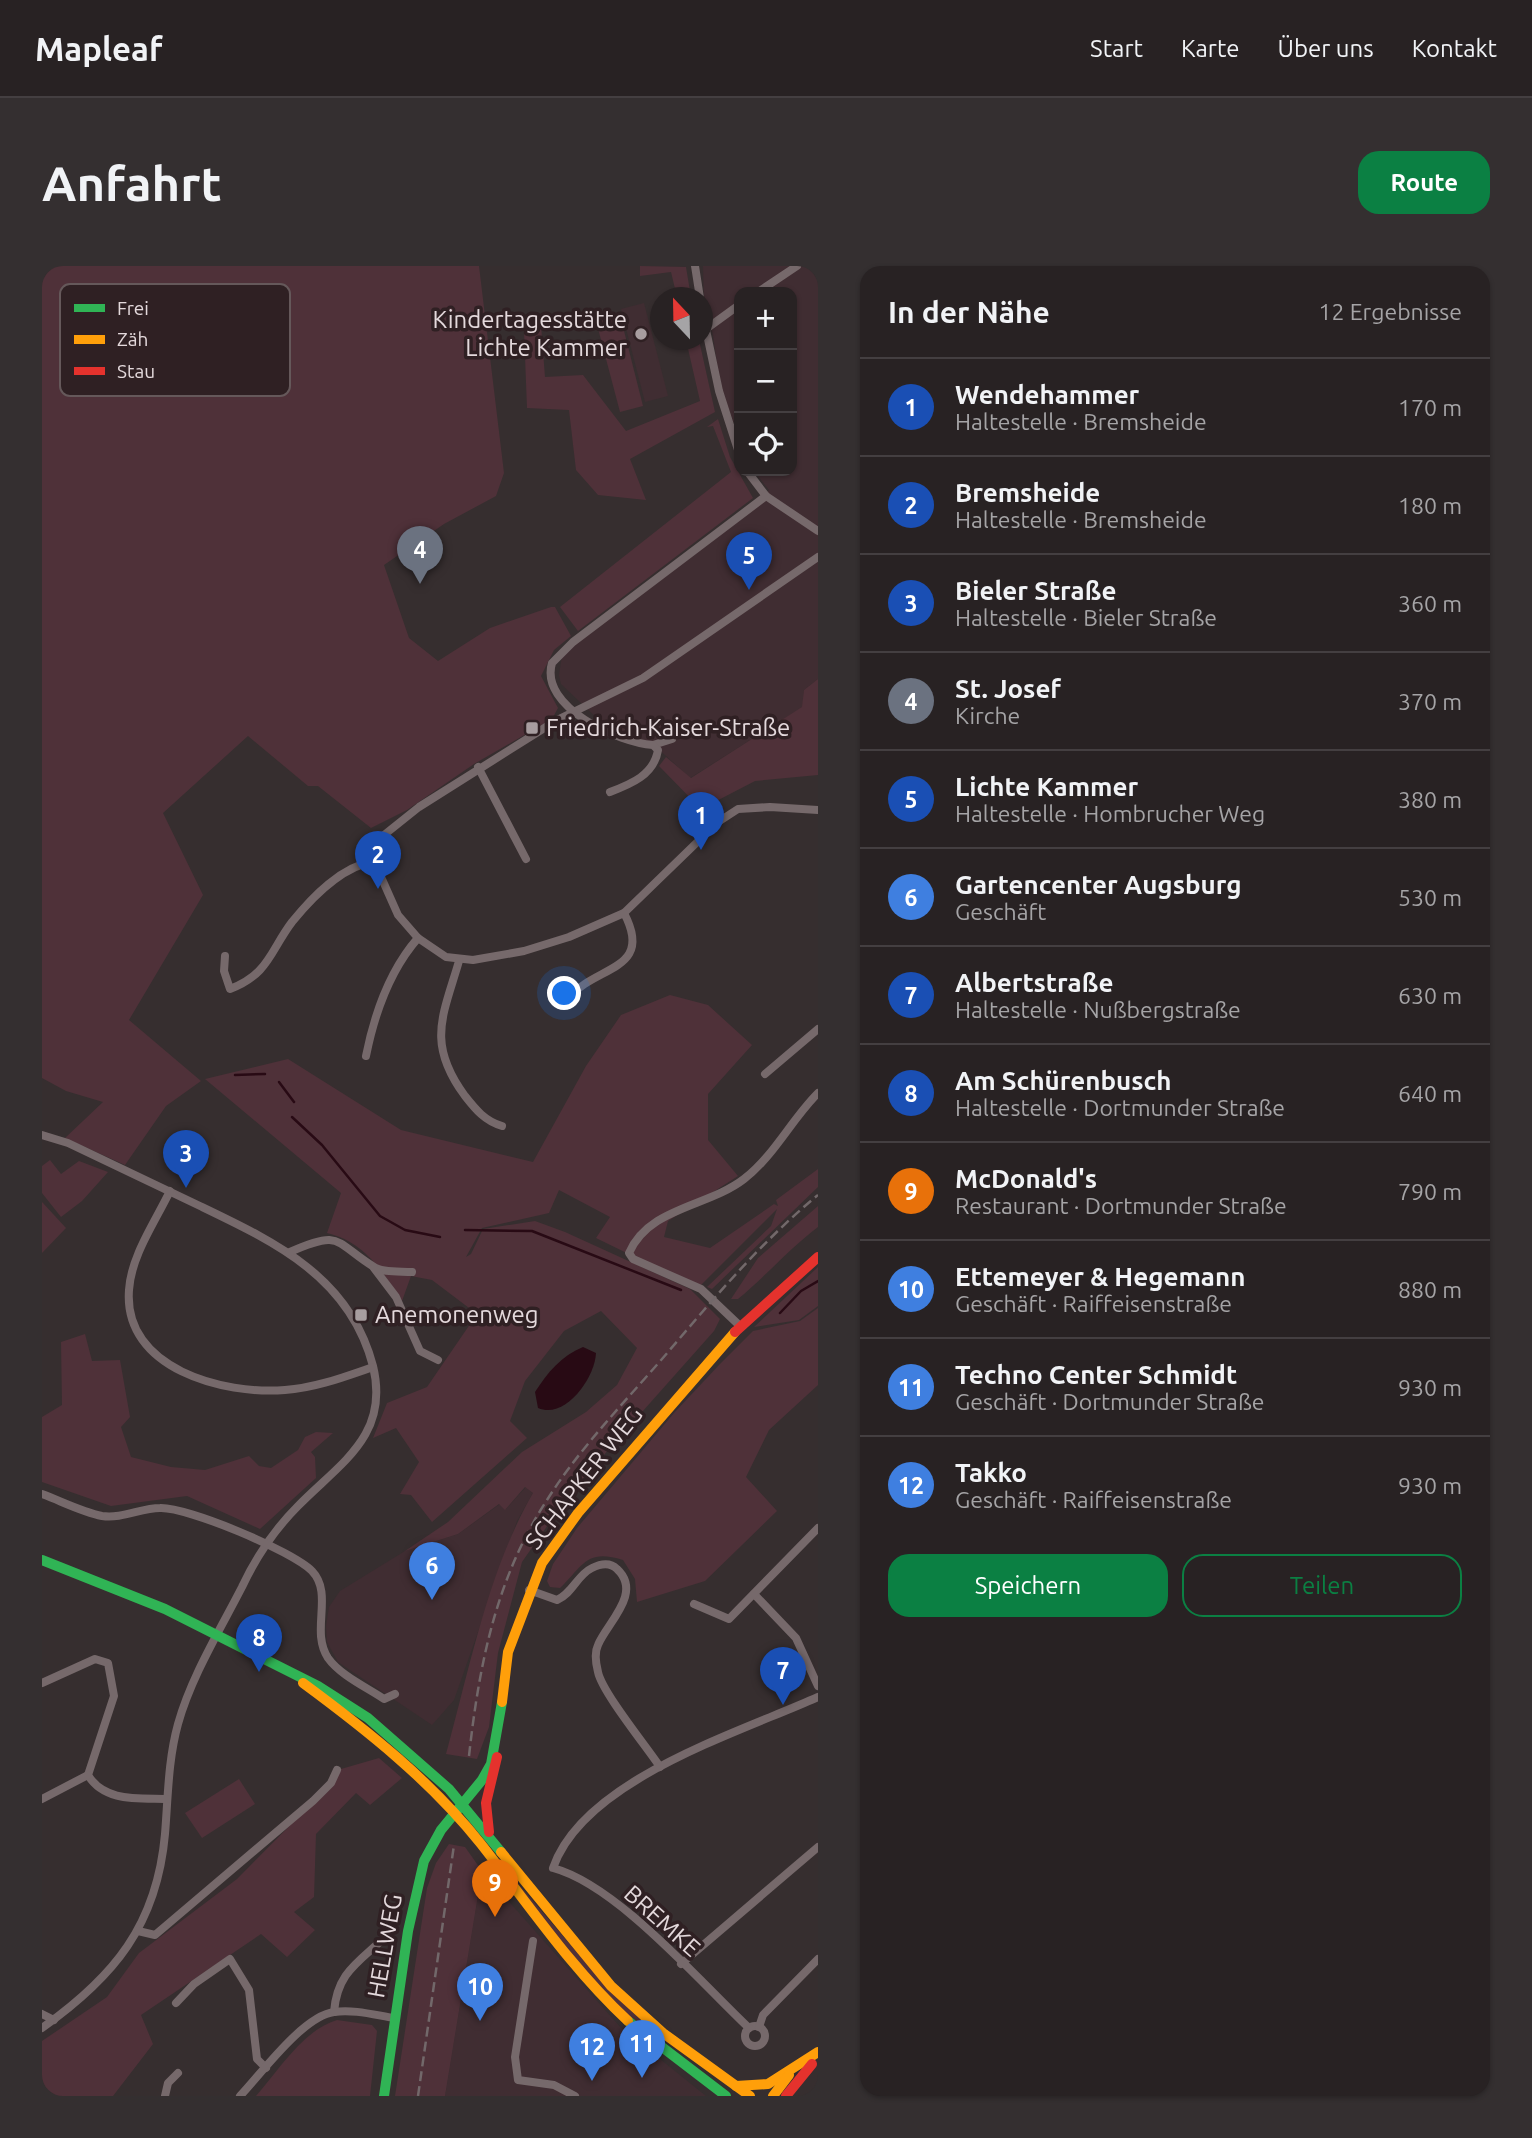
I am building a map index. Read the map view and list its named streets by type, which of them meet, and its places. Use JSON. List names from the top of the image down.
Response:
{
  "streets": {
    "main road": ["SCHAPKER WEG", "HELLWEG"],
    "street": ["BREMKE"]
  },
  "crossings": [
    ["SCHAPKER WEG", "HELLWEG"]
  ],
  "places": {
    "other": ["Kindertagesstätte Lichte Kammer"],
    "transit": ["Friedrich-Kaiser-Straße", "Anemonenweg"]
  },
  "legend": ["Frei", "Zäh", "Stau"],
  "north": "top",
  "page": {
    "header": "Mapleaf",
    "nav": [
      "Start",
      "Karte",
      "Über uns",
      "Kontakt"
    ],
    "buttons": [
      "Route",
      ["Speichern", "Teilen"]
    ],
    "title": "Anfahrt",
    "heading": ["In der Nähe", "12 Ergebnisse"],
    "map_buttons": ["+", "−"],
    "list": [
      {
        "mark": "1",
        "name": "Wendehammer",
        "note": "Haltestelle · Bremsheide",
        "value": "170 m"
      },
      {
        "mark": "2",
        "name": "Bremsheide",
        "note": "Haltestelle · Bremsheide",
        "value": "180 m"
      },
      {
        "mark": "3",
        "name": "Bieler Straße",
        "note": "Haltestelle · Bieler Straße",
        "value": "360 m"
      },
      {
        "mark": "4",
        "name": "St. Josef",
        "note": "Kirche",
        "value": "370 m"
      },
      {
        "mark": "5",
        "name": "Lichte Kammer",
        "note": "Haltestelle · Hombrucher Weg",
        "value": "380 m"
      },
      {
        "mark": "6",
        "name": "Gartencenter Augsburg",
        "note": "Geschäft",
        "value": "530 m"
      },
      {
        "mark": "7",
        "name": "Albertstraße",
        "note": "Haltestelle · Nußbergstraße",
        "value": "630 m"
      },
      {
        "mark": "8",
        "name": "Am Schürenbusch",
        "note": "Haltestelle · Dortmunder Straße",
        "value": "640 m"
      },
      {
        "mark": "9",
        "name": "McDonald's",
        "note": "Restaurant · Dortmunder Straße",
        "value": "790 m"
      },
      {
        "mark": "10",
        "name": "Ettemeyer & Hegemann",
        "note": "Geschäft · Raiffeisenstraße",
        "value": "880 m"
      },
      {
        "mark": "11",
        "name": "Techno Center Schmidt",
        "note": "Geschäft · Dortmunder Straße",
        "value": "930 m"
      },
      {
        "mark": "12",
        "name": "Takko",
        "note": "Geschäft · Raiffeisenstraße",
        "value": "930 m"
      }
    ],
    "pins": [
      "4",
      "5",
      "1",
      "2",
      "3",
      "6",
      "8",
      "7",
      "9",
      "10",
      "11",
      "12"
    ]
  }
}
